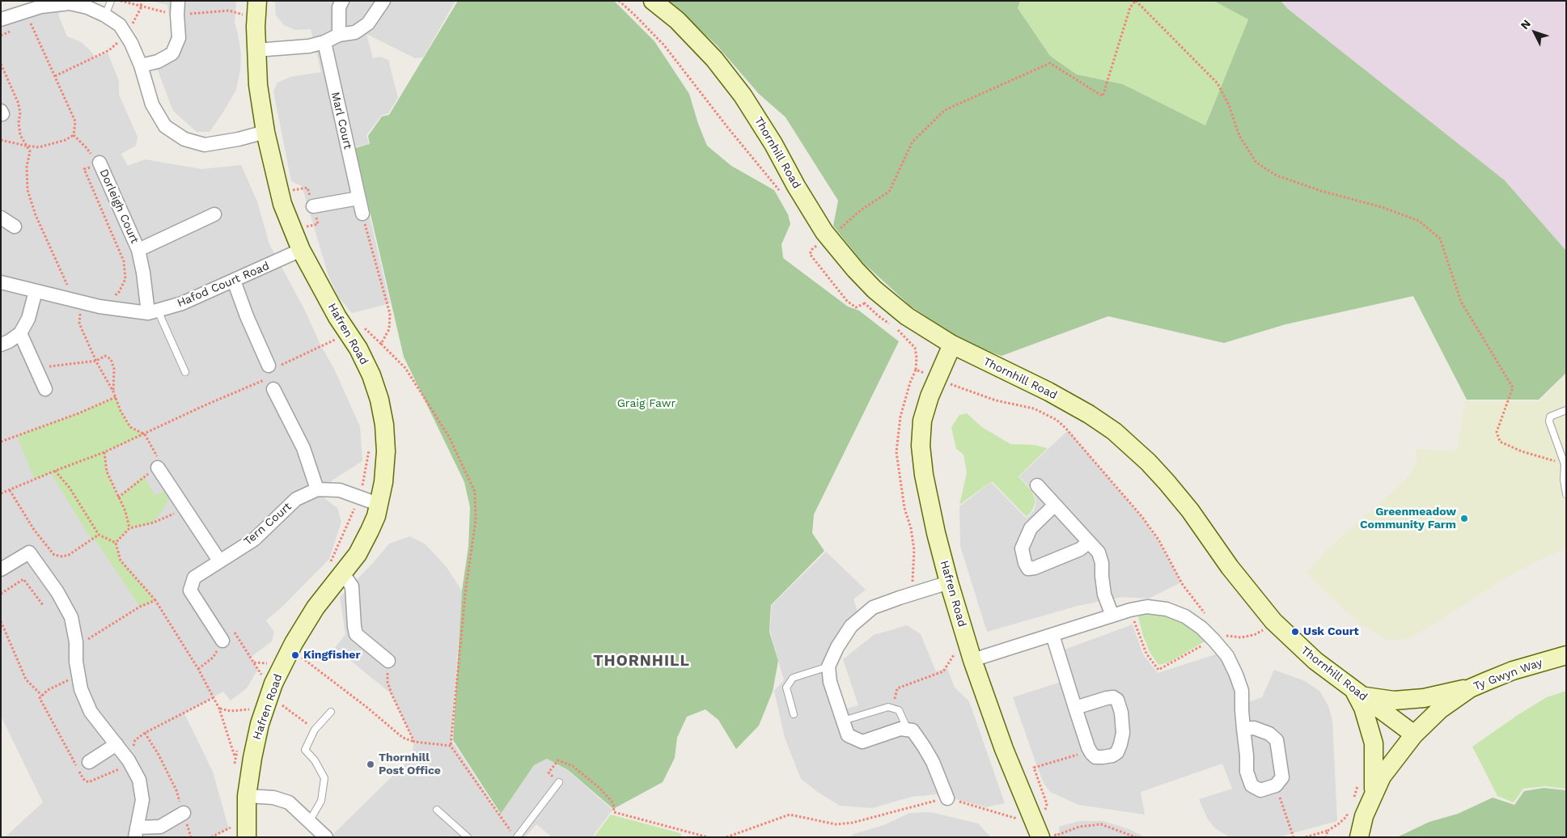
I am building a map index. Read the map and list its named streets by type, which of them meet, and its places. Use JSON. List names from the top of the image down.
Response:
{
  "streets": {
    "street": [
      "Marl Court",
      "Thornhill Road",
      "Dorleigh Court",
      "Hafod Court Road",
      "Hafren Road",
      "Tern Court",
      "Ty Gwyn Way"
    ]
  },
  "crossings": [
    ["Thornhill Road", "Hafren Road"],
    ["Thornhill Road", "Ty Gwyn Way"],
    ["Dorleigh Court", "Hafod Court Road"],
    ["Hafod Court Road", "Hafren Road"],
    ["Hafren Road", "Tern Court"]
  ],
  "districts": ["THORNHILL"],
  "parks": ["Graig Fawr"],
  "places": [
    "Greenmeadow Community Farm",
    "Usk Court",
    "Kingfisher",
    "Thornhill Post Office"
  ],
  "north": "top left"
}
